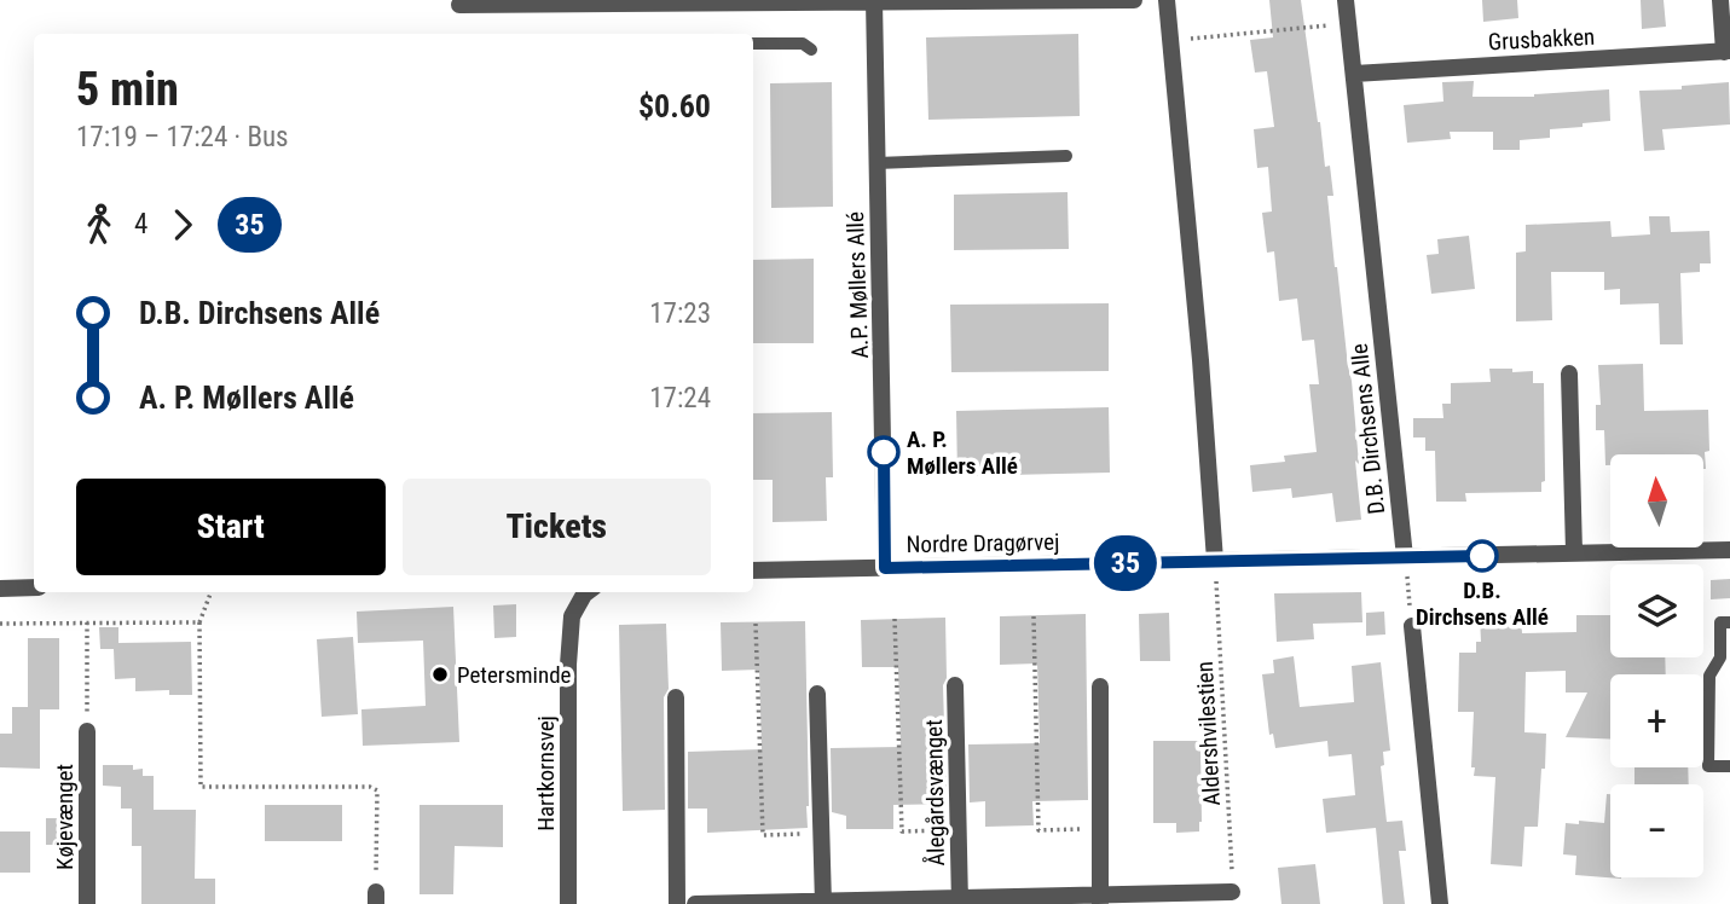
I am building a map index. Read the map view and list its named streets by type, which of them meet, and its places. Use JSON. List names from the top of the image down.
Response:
{
  "streets": {
    "street": [
      "Grusbakken",
      "A.P. Møllers Allé",
      "D.B. Dirchsens Alle",
      "Nordre Dragørvej",
      "Hartkornsvej",
      "Ålegårdsvænget",
      "Køjevænget"
    ],
    "path": ["Aldershvilestien"]
  },
  "crossings": [
    ["Grusbakken", "D.B. Dirchsens Alle"],
    ["A.P. Møllers Allé", "Nordre Dragørvej"],
    ["D.B. Dirchsens Alle", "Nordre Dragørvej"],
    ["Nordre Dragørvej", "Aldershvilestien"],
    ["Aldershvilestien", "Ålegårdsvænget"]
  ],
  "places": ["A. P. Møllers Allé", "D.B. Dirchsens Allé", "Petersminde"],
  "lines": ["bus line 35"],
  "north": "top",
  "page": {
    "on_map": "35",
    "heading": ["5 min", "17:19 – 17:24 · Bus", "$0.60"],
    "legs": ["4", "35"],
    "list": [
      {
        "name": "D.B. Dirchsens Allé",
        "value": "17:23"
      },
      {
        "name": "A. P. Møllers Allé",
        "value": "17:24"
      }
    ],
    "map_buttons": ["+", "−"],
    "buttons": ["Start", "Tickets"]
  }
}
